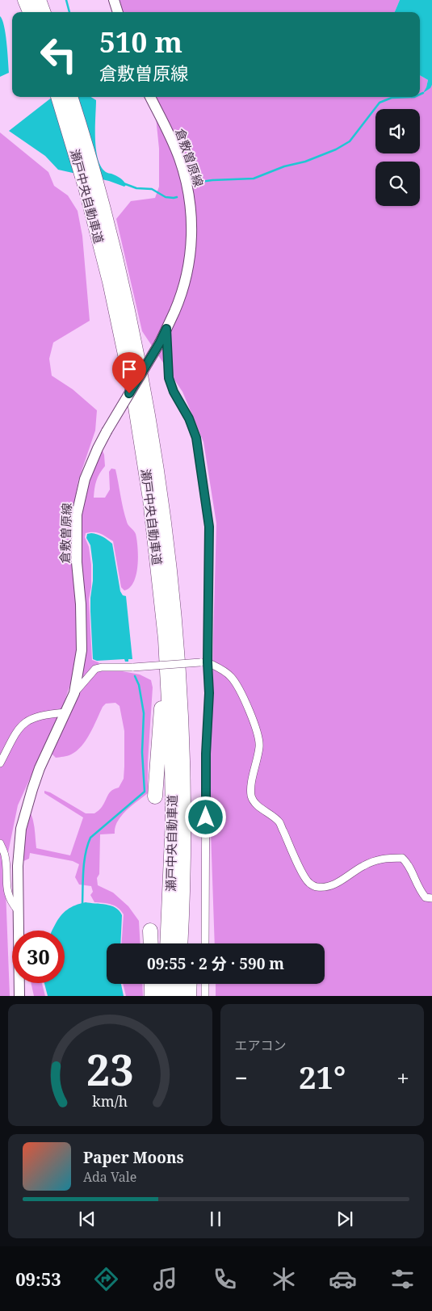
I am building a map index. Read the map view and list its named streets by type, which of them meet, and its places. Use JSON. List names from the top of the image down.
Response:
{
  "streets": {
    "highway": ["瀬戸中央自動車道"],
    "street": ["倉敷曽原線"]
  },
  "page": {
    "turn": ["510 m", "倉敷曽原線"],
    "limit": "30",
    "trip": "09:55 · 2 分 · 590 m",
    "tile": "エアコン",
    "heat": ["−", "21°", "+"],
    "song": ["Paper Moons", "Ada Vale"],
    "tabs": "09:53",
    "gauge": ["23", "km/h"]
  }
}
